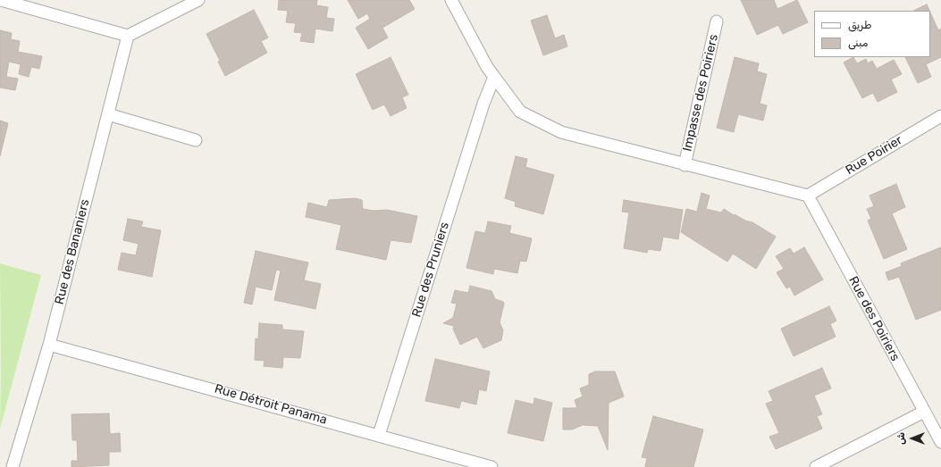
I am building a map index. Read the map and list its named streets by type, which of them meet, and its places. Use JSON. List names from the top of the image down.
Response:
{
  "streets": {
    "street": [
      "Impasse des Poiriers",
      "Rue Poirier",
      "Rue des Bananiers",
      "Rue des Pruniers",
      "Rue des Poiriers",
      "Rue Détroit Panama"
    ]
  },
  "crossings": [
    ["Rue Poirier", "Rue des Poiriers"],
    ["Rue des Bananiers", "Rue Détroit Panama"],
    ["Rue des Pruniers", "Rue Détroit Panama"]
  ],
  "legend": ["طريق", "مبنى"],
  "north": "left"
}
